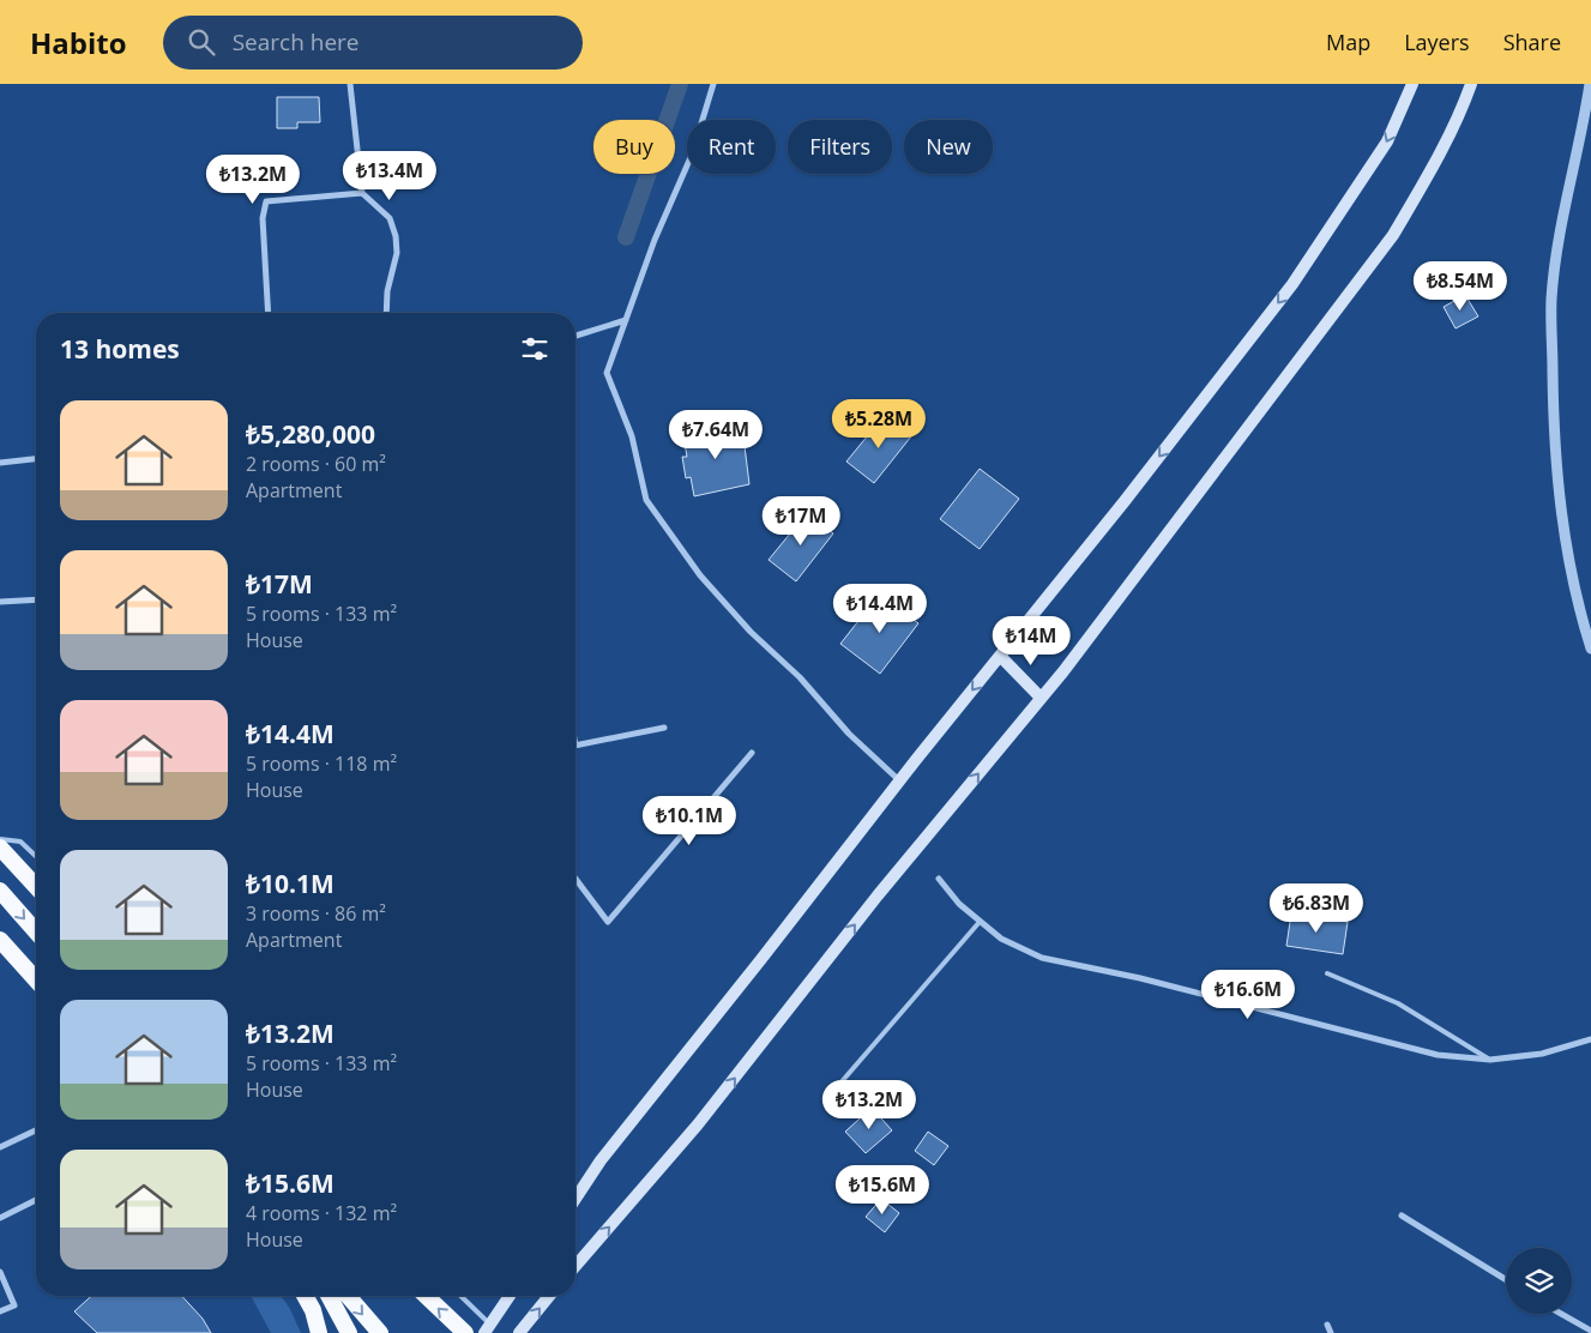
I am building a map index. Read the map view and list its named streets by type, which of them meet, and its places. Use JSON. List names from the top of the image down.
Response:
{
  "page": {
    "header": "Habito",
    "search": "Search here",
    "nav": ["Map", "Layers", "Share"],
    "chip": [
      "Buy",
      "Rent",
      "Filters",
      "New"
    ],
    "price": [
      "₺13.4M",
      "₺13.2M",
      "₺8.54M",
      "₺5.28M",
      "₺7.64M",
      "₺17M",
      "₺14.4M",
      "₺14M",
      "₺10.1M",
      "₺6.83M",
      "₺16.6M",
      "₺13.2M",
      "₺15.6M"
    ],
    "heading": "13 homes",
    "list": [
      {
        "name": "₺5,280,000",
        "note": "2 rooms · 60 m² · Apartment"
      },
      {
        "name": "₺17M",
        "note": "5 rooms · 133 m² · House"
      },
      {
        "name": "₺14.4M",
        "note": "5 rooms · 118 m² · House"
      },
      {
        "name": "₺10.1M",
        "note": "3 rooms · 86 m² · Apartment"
      },
      {
        "name": "₺13.2M",
        "note": "5 rooms · 133 m² · House"
      },
      {
        "name": "₺15.6M",
        "note": "4 rooms · 132 m² · House"
      }
    ]
  }
}
